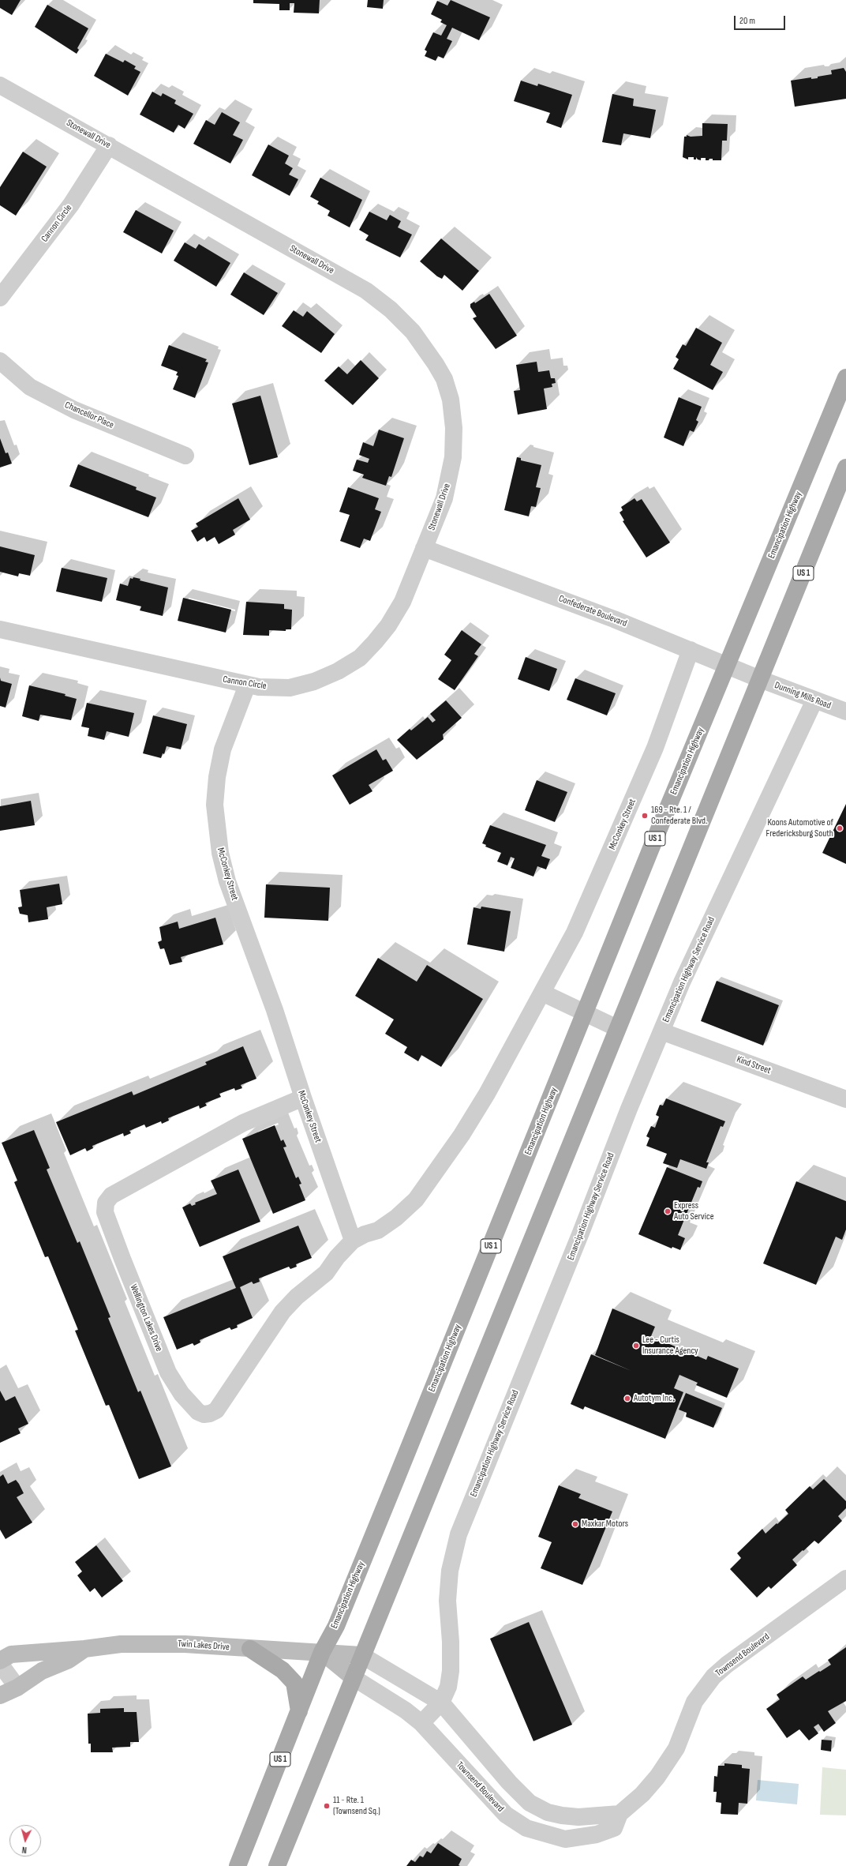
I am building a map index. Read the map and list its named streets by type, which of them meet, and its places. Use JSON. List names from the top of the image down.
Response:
{
  "streets": {
    "main road": ["Emancipation Highway", "US 1"],
    "street": [
      "Stonewall Drive",
      "Cannon Circle",
      "Chancellor Place",
      "Confederate Boulevard",
      "Dunning Mills Road",
      "McConkey Street",
      "Emancipation Highway Service Road",
      "Kind Street",
      "Wellington Lakes Drive",
      "Twin Lakes Drive",
      "Townsend Boulevard"
    ]
  },
  "crossings": [
    ["Stonewall Drive", "Cannon Circle"],
    ["Stonewall Drive", "Confederate Boulevard"],
    ["Cannon Circle", "Confederate Boulevard"],
    ["Cannon Circle", "McConkey Street"],
    ["Emancipation Highway", "Confederate Boulevard"],
    ["Emancipation Highway", "Twin Lakes Drive"],
    ["US 1", "Confederate Boulevard"],
    ["US 1", "Dunning Mills Road"],
    ["US 1", "Twin Lakes Drive"],
    ["US 1", "Townsend Boulevard"],
    ["Confederate Boulevard", "Dunning Mills Road"],
    ["Confederate Boulevard", "McConkey Street"],
    ["Dunning Mills Road", "Emancipation Highway Service Road"],
    ["McConkey Street", "Wellington Lakes Drive"],
    ["Emancipation Highway Service Road", "Kind Street"],
    ["Emancipation Highway Service Road", "Townsend Boulevard"]
  ],
  "places": [
    "169 - Rte. 1 / Confederate Blvd.",
    "Koons Automotive of Fredericksburg South",
    "Express Auto Service",
    "Lee - Curtis Insurance Agency",
    "Autotym Inc.",
    "Maxkar Motors",
    "11 - Rte. 1 (Townsend Sq.)"
  ],
  "scale_bar": "20 m",
  "north": "bottom"
}
